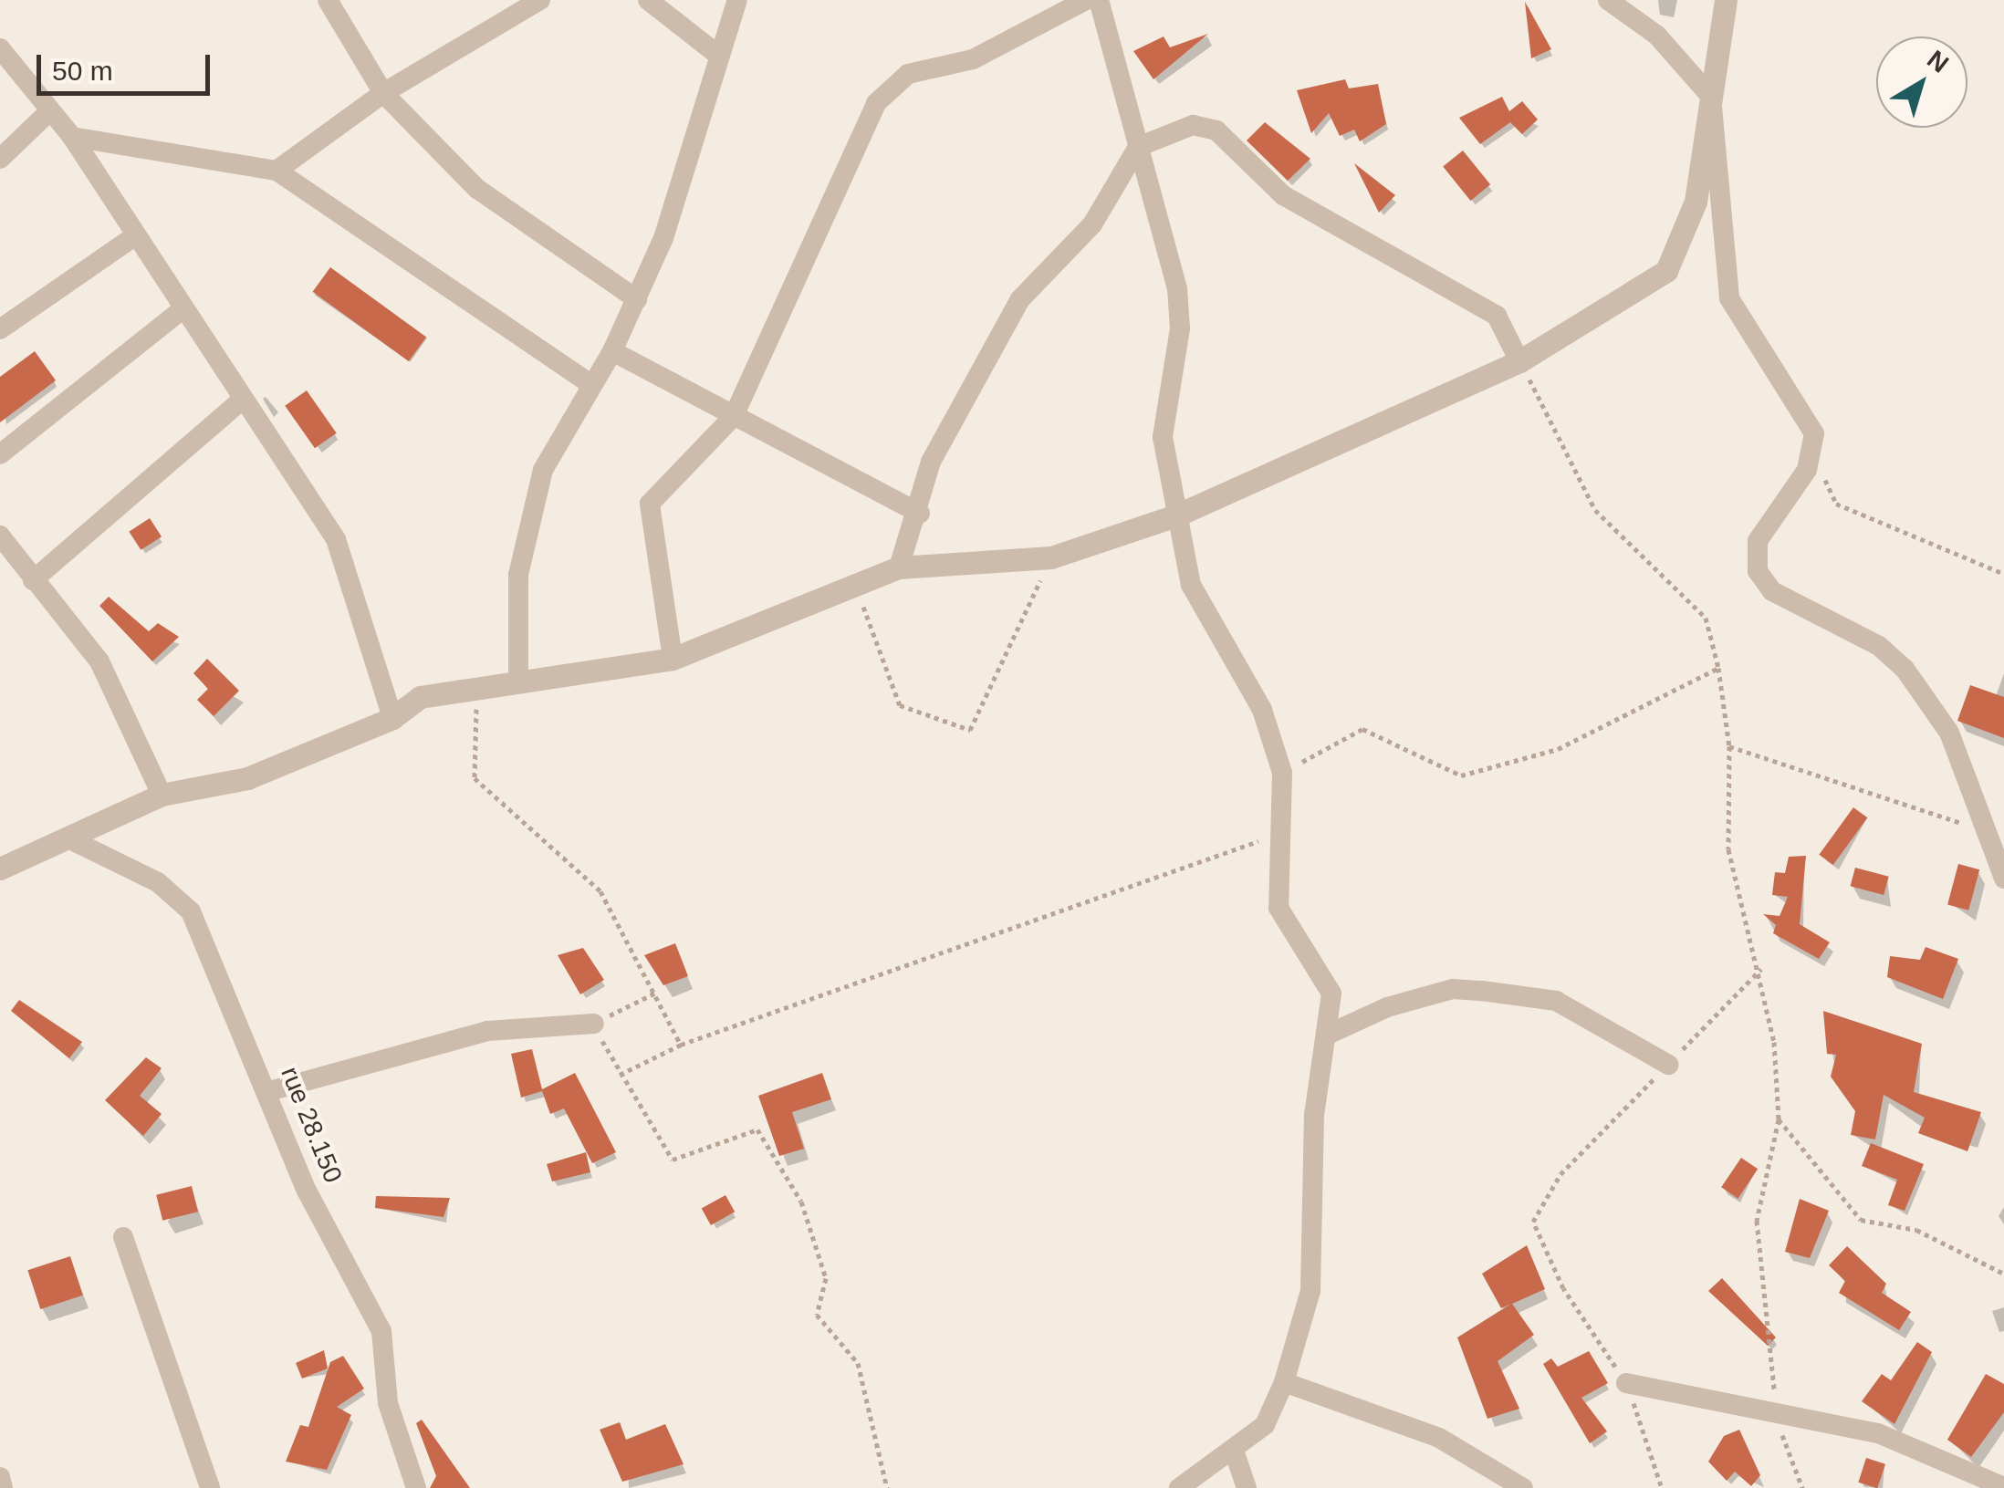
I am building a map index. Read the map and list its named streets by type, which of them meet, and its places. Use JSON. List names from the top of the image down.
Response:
{
  "streets": {
    "street": ["rue 28.150"]
  },
  "scale_bar": "50 m",
  "north": "top right"
}
